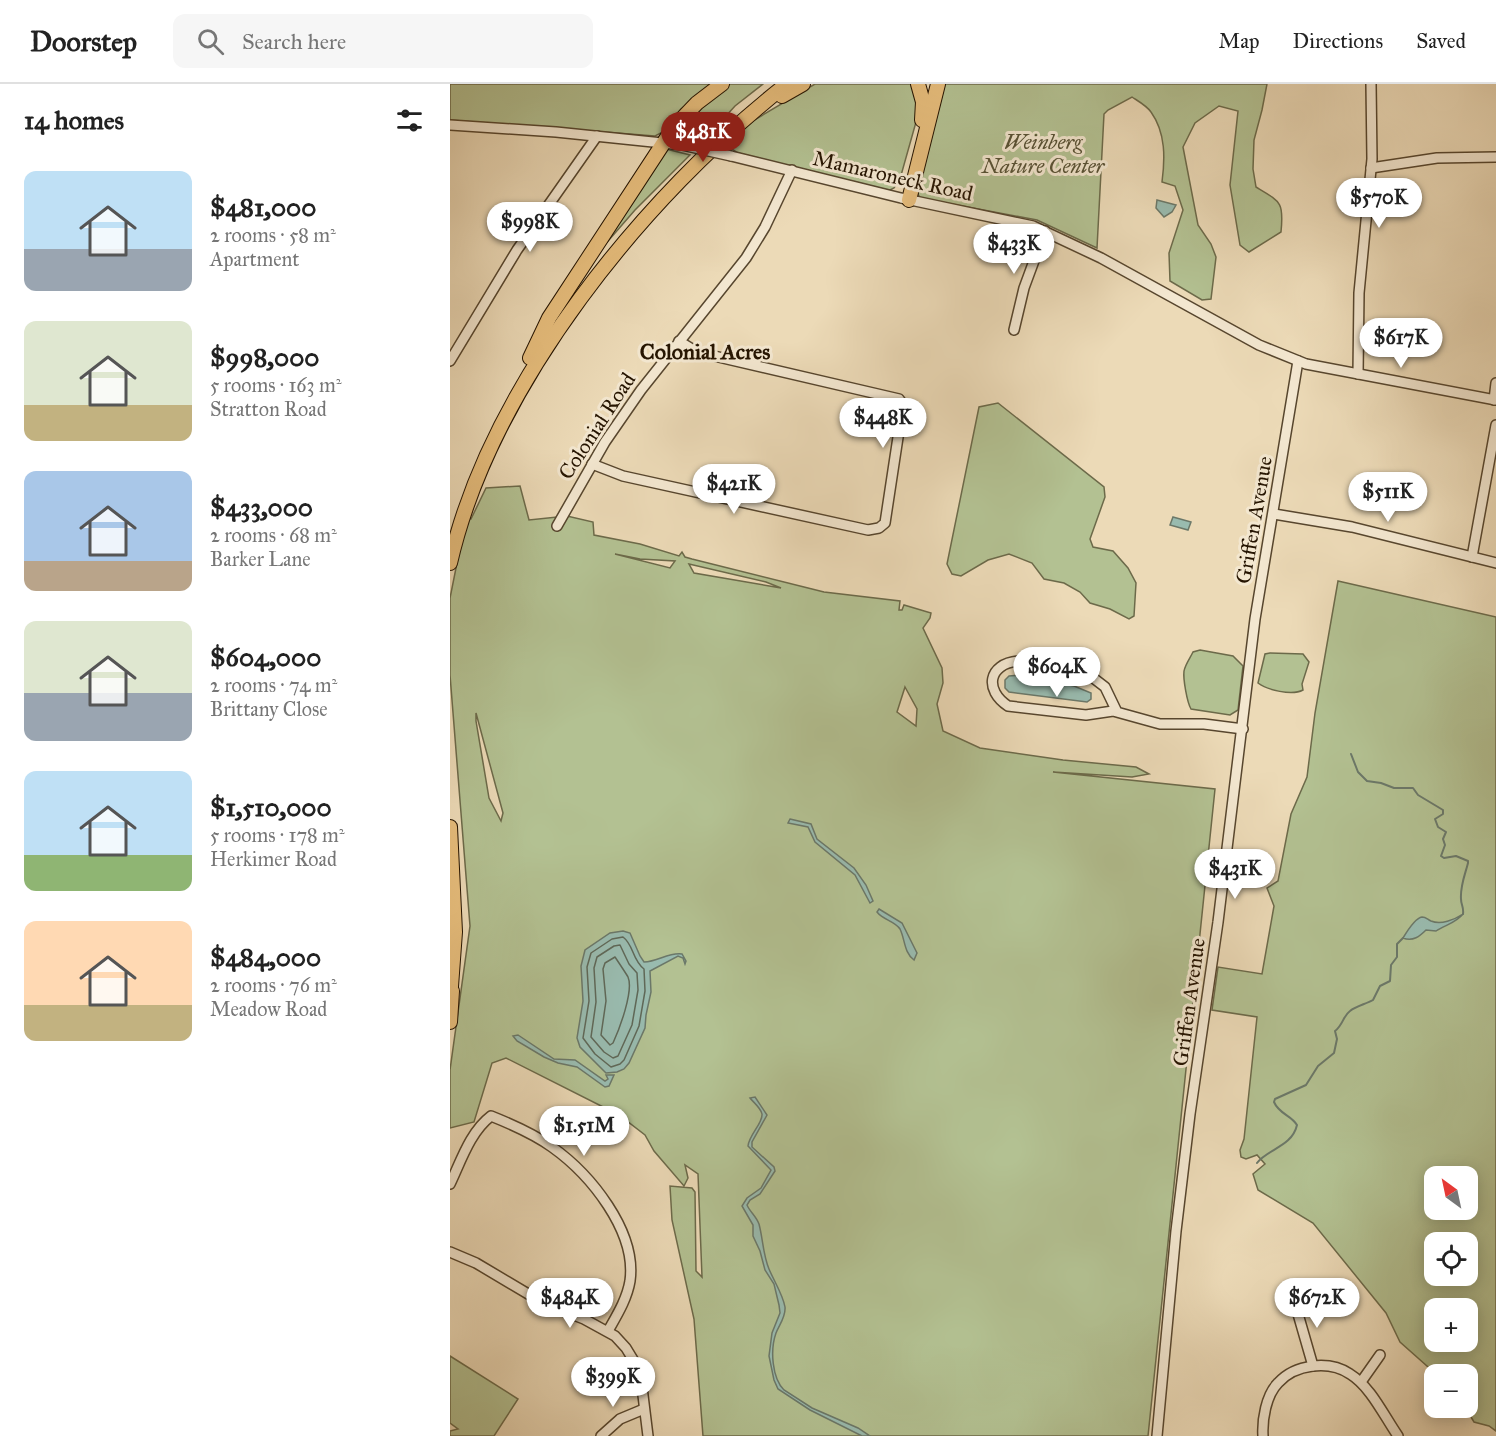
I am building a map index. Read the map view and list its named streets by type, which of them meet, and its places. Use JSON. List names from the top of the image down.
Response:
{
  "streets": {
    "street": ["Mamaroneck Road", "Colonial Road", "Griffen Avenue"]
  },
  "crossings": [
    ["Mamaroneck Road", "Colonial Road"],
    ["Mamaroneck Road", "Griffen Avenue"]
  ],
  "districts": ["Colonial Acres"],
  "parks": ["Weinberg Nature Center"],
  "north": "top left",
  "page": {
    "header": "Doorstep",
    "search": "Search here",
    "nav": ["Map", "Directions", "Saved"],
    "heading": "14 homes",
    "price": [
      "$481K",
      "$570K",
      "$998K",
      "$433K",
      "$617K",
      "$448K",
      "$421K",
      "$511K",
      "$604K",
      "$431K",
      "$1.51M",
      "$484K",
      "$672K",
      "$399K"
    ],
    "list": [
      {
        "name": "$481,000",
        "note": "2 rooms · 58 m² · Apartment"
      },
      {
        "name": "$998,000",
        "note": "5 rooms · 163 m² · Stratton Road"
      },
      {
        "name": "$433,000",
        "note": "2 rooms · 68 m² · Barker Lane"
      },
      {
        "name": "$604,000",
        "note": "2 rooms · 74 m² · Brittany Close"
      },
      {
        "name": "$1,510,000",
        "note": "5 rooms · 178 m² · Herkimer Road"
      },
      {
        "name": "$484,000",
        "note": "2 rooms · 76 m² · Meadow Road"
      }
    ],
    "map_buttons": ["+", "−"]
  }
}
